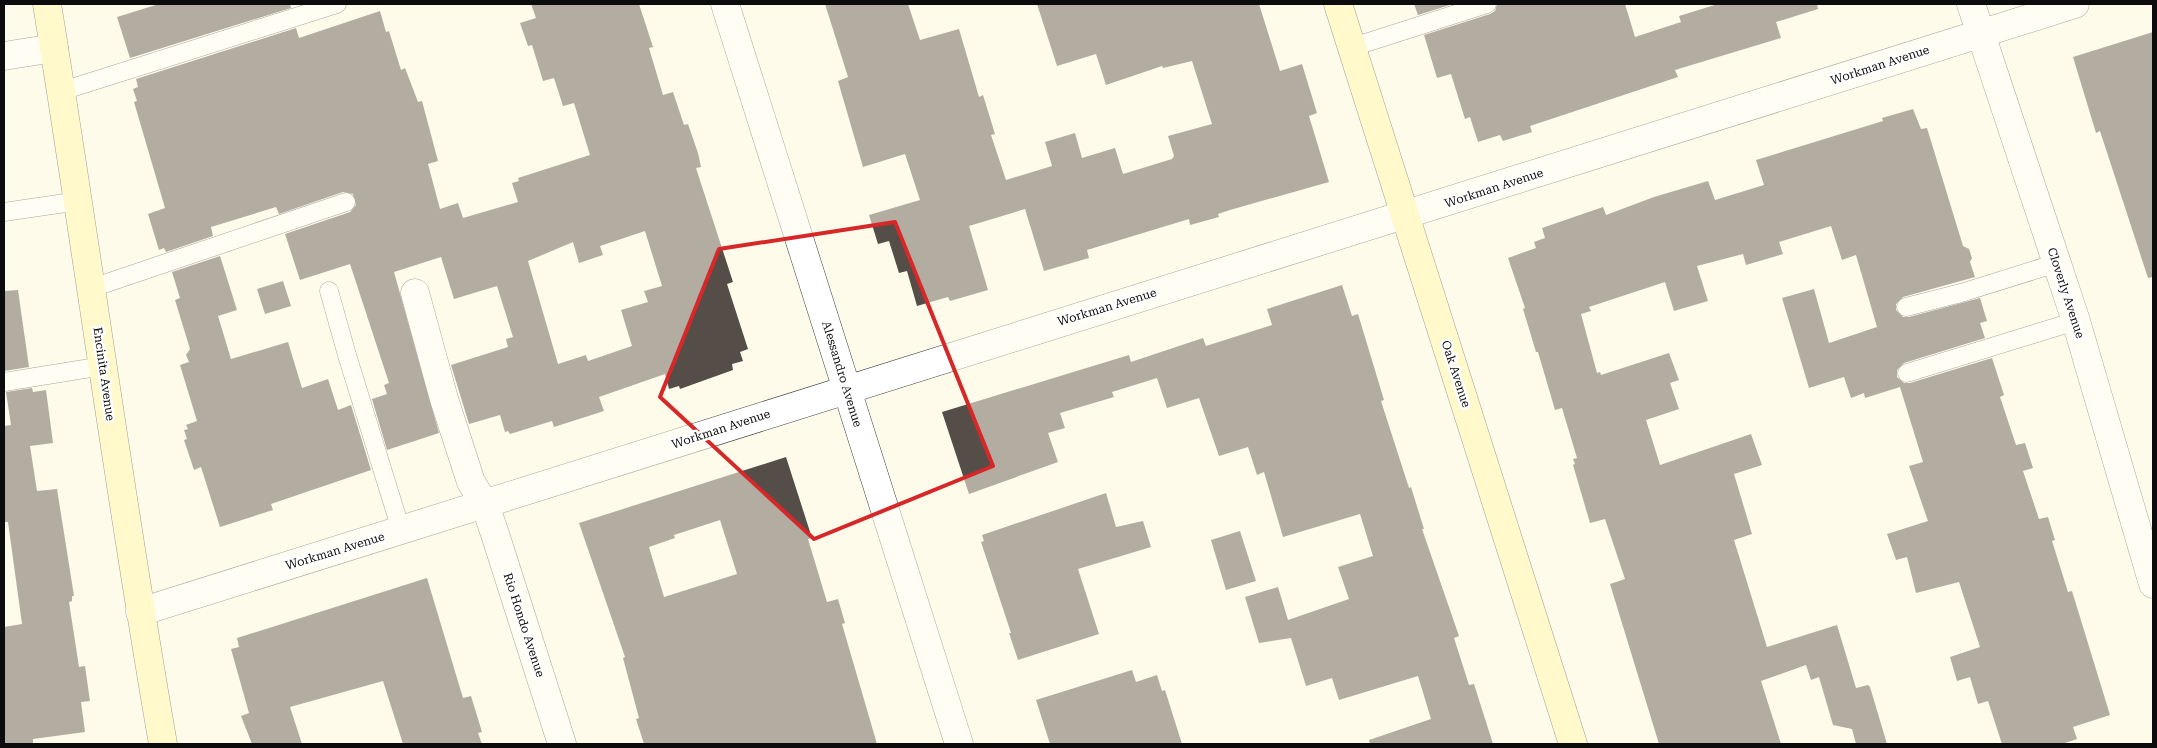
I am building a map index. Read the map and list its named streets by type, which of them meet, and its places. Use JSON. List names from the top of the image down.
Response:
{
  "streets": {
    "street": [
      "Workman Avenue",
      "Cloverly Avenue",
      "Encinita Avenue",
      "Alessandro Avenue",
      "Oak Avenue",
      "Rio Hondo Avenue"
    ]
  },
  "crossings": [
    ["Workman Avenue", "Cloverly Avenue"],
    ["Workman Avenue", "Encinita Avenue"],
    ["Workman Avenue", "Alessandro Avenue"],
    ["Workman Avenue", "Oak Avenue"],
    ["Workman Avenue", "Rio Hondo Avenue"]
  ]
}
